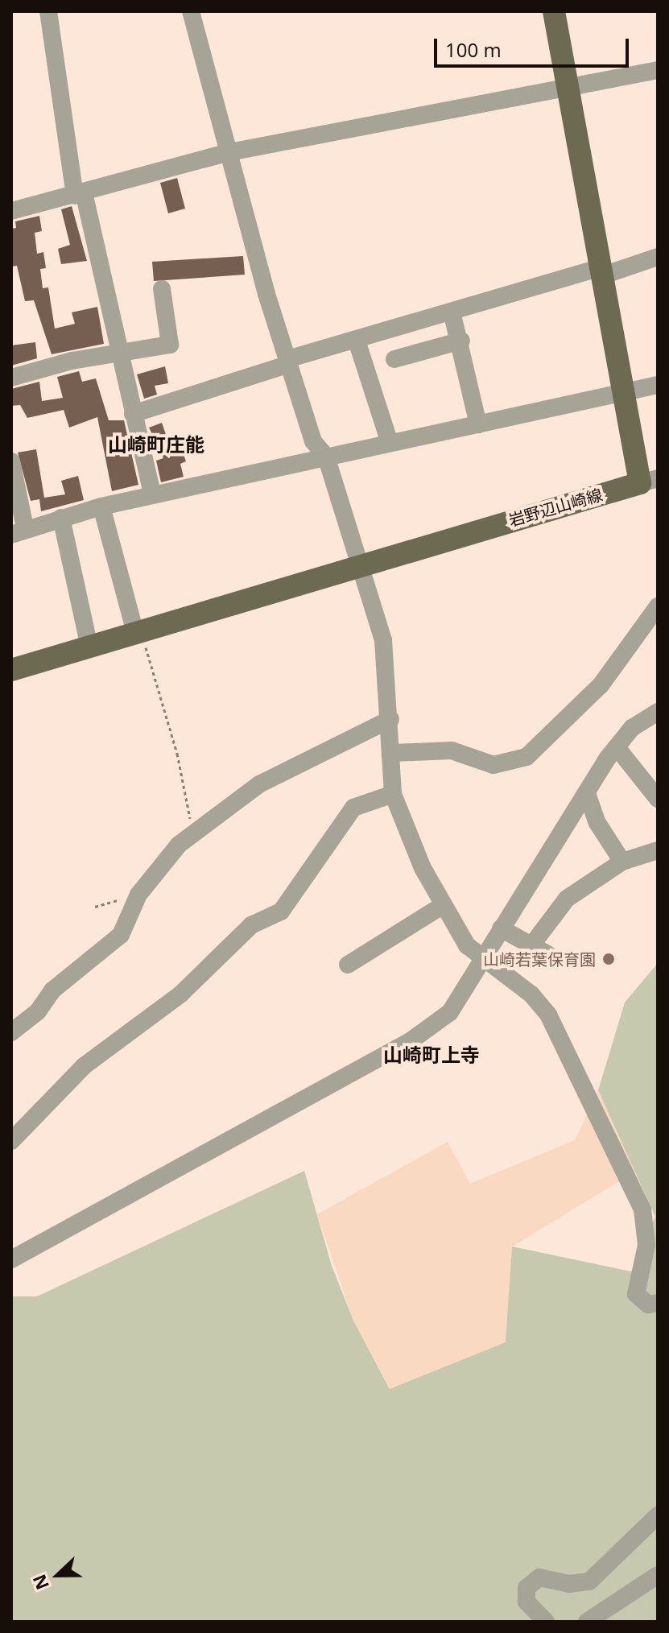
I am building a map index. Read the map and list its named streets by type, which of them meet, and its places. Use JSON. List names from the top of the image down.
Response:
{
  "streets": {
    "main road": ["岩野辺山崎線"]
  },
  "districts": ["山崎町庄能", "山崎町上寺"],
  "places": ["山崎若葉保育園"],
  "scale_bar": "100 m",
  "north": "left"
}
